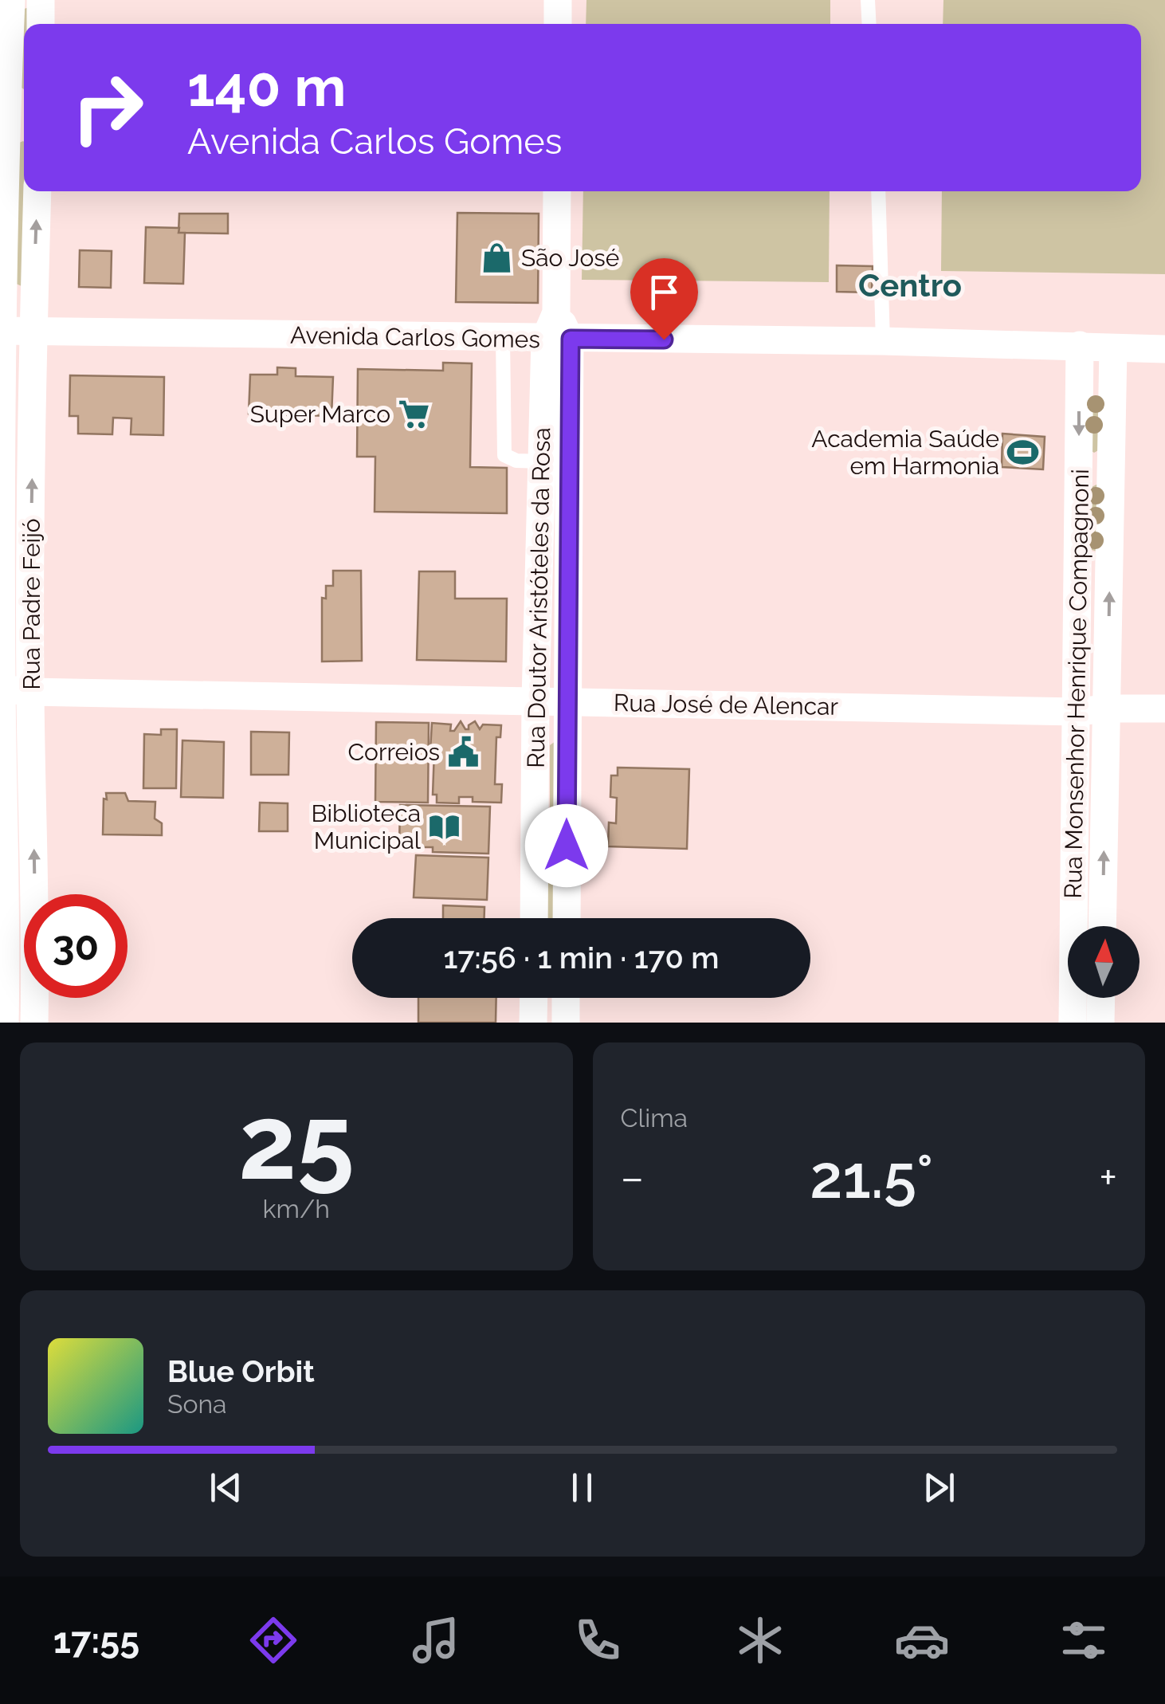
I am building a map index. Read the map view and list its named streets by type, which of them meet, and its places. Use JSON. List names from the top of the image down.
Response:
{
  "streets": {
    "street": [
      "Avenida Carlos Gomes",
      "Rua Doutor Aristóteles da Rosa",
      "Rua Padre Feijó",
      "Rua Monsenhor Henrique Compagnoni",
      "Rua José de Alencar"
    ]
  },
  "crossings": [
    ["Avenida Carlos Gomes", "Rua Doutor Aristóteles da Rosa"],
    ["Avenida Carlos Gomes", "Rua Padre Feijó"],
    ["Avenida Carlos Gomes", "Rua Monsenhor Henrique Compagnoni"],
    ["Rua Doutor Aristóteles da Rosa", "Rua José de Alencar"],
    ["Rua Padre Feijó", "Rua José de Alencar"],
    ["Rua Monsenhor Henrique Compagnoni", "Rua José de Alencar"]
  ],
  "districts": ["Centro"],
  "places": {
    "shop": ["São José"],
    "supermarket": ["Super Marco"],
    "sports": ["Academia Saúde em Harmonia"],
    "public building": ["Correios"],
    "library": ["Biblioteca Municipal"]
  },
  "north": "top",
  "page": {
    "turn": ["140 m", "Avenida Carlos Gomes"],
    "limit": "30",
    "trip": "17:56 · 1 min · 170 m",
    "tile": [
      ["25", "km/h"],
      "Clima"
    ],
    "heat": ["−", "21.5°", "+"],
    "song": ["Blue Orbit", "Sona"],
    "tabs": "17:55"
  }
}
